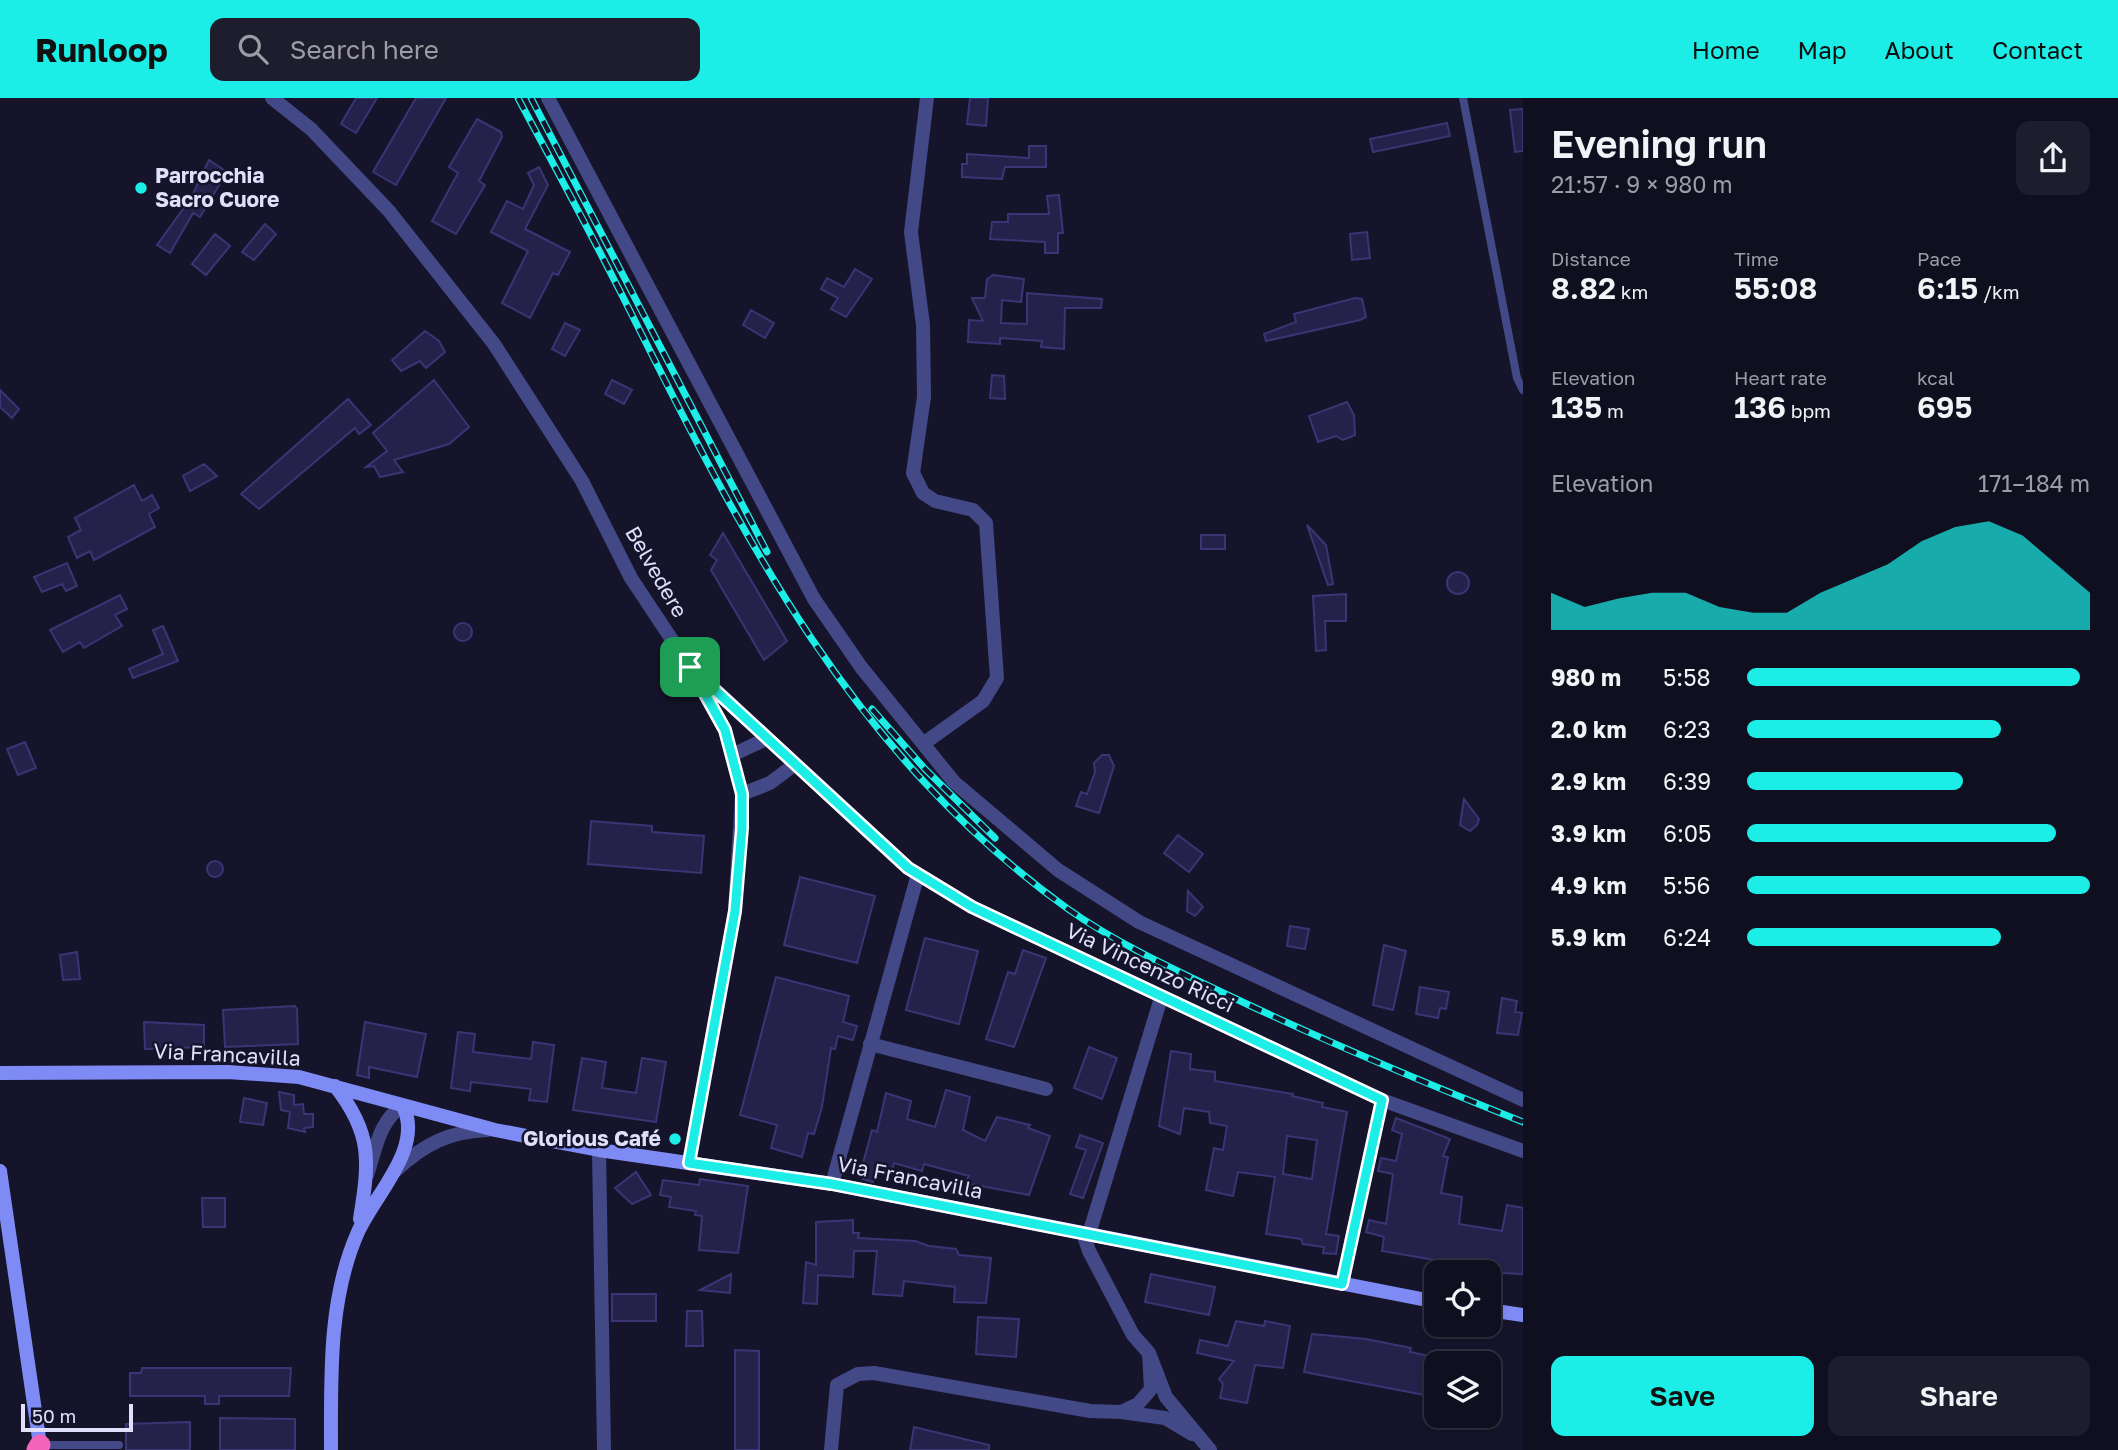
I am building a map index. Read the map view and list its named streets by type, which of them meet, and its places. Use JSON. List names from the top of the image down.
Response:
{
  "streets": {
    "main road": ["Via Francavilla"],
    "street": ["Belvedere", "Via Vincenzo Ricci"]
  },
  "crossings": [
    ["Belvedere", "Via Vincenzo Ricci"],
    ["Belvedere", "Via Francavilla"]
  ],
  "places": ["Parrocchia Sacro Cuore", "Glorious Café"],
  "scale_bar": "50 m",
  "page": {
    "header": "Runloop",
    "search": "Search here",
    "nav": [
      "Home",
      "Map",
      "About",
      "Contact"
    ],
    "heading": ["Evening run", "21:57 · 9 × 980 m"],
    "stats": [
      ["Distance", "8.82 km"],
      ["Time", "55:08"],
      ["Pace", "6:15 /km"],
      ["Elevation", "135 m"],
      ["Heart rate", "136 bpm"],
      ["kcal", "695"]
    ],
    "chart": ["Elevation", "171–184 m"],
    "list": [
      {
        "name": "980 m",
        "note": "5:58"
      },
      {
        "name": "2.0 km",
        "note": "6:23"
      },
      {
        "name": "2.9 km",
        "note": "6:39"
      },
      {
        "name": "3.9 km",
        "note": "6:05"
      },
      {
        "name": "4.9 km",
        "note": "5:56"
      },
      {
        "name": "5.9 km",
        "note": "6:24"
      }
    ],
    "buttons": ["Save", "Share"],
    "scale": "50 m"
  }
}
